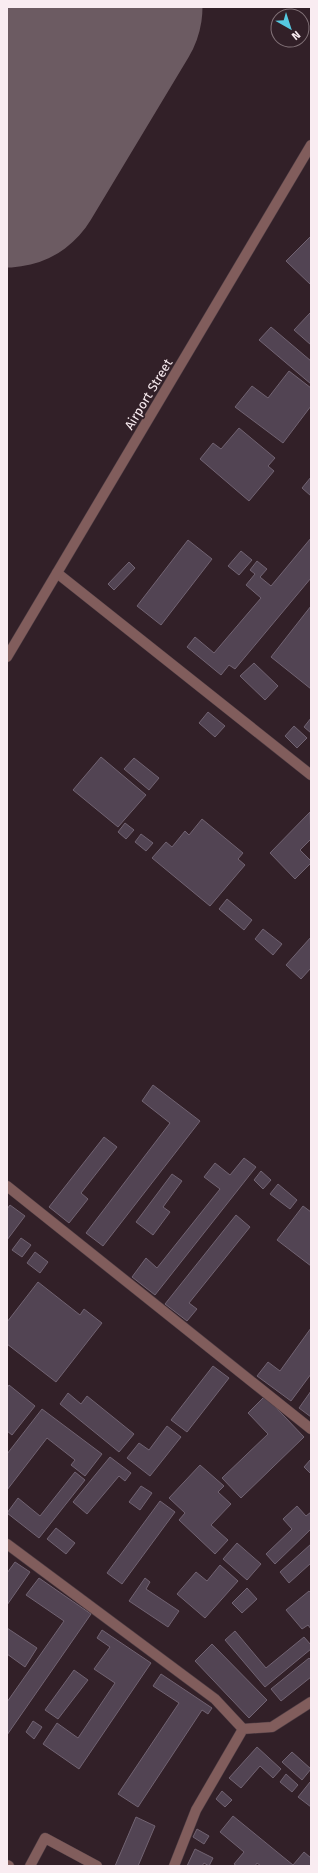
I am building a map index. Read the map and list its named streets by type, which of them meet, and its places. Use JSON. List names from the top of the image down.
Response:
{
  "streets": {
    "street": ["Airport Street"]
  },
  "north": "bottom right"
}
